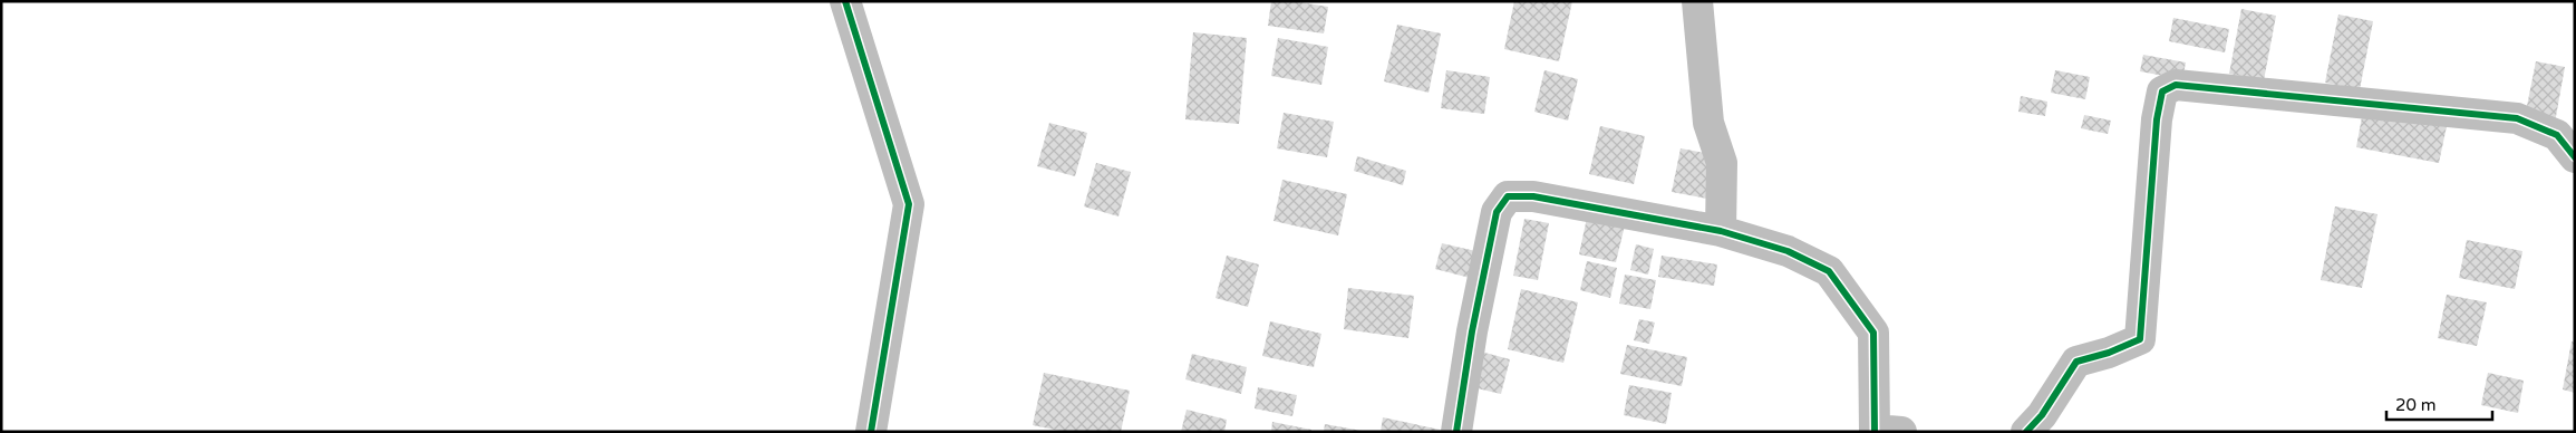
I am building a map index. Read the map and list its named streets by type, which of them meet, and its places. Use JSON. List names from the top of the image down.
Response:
{
  "scale_bar": "20 m"
}
